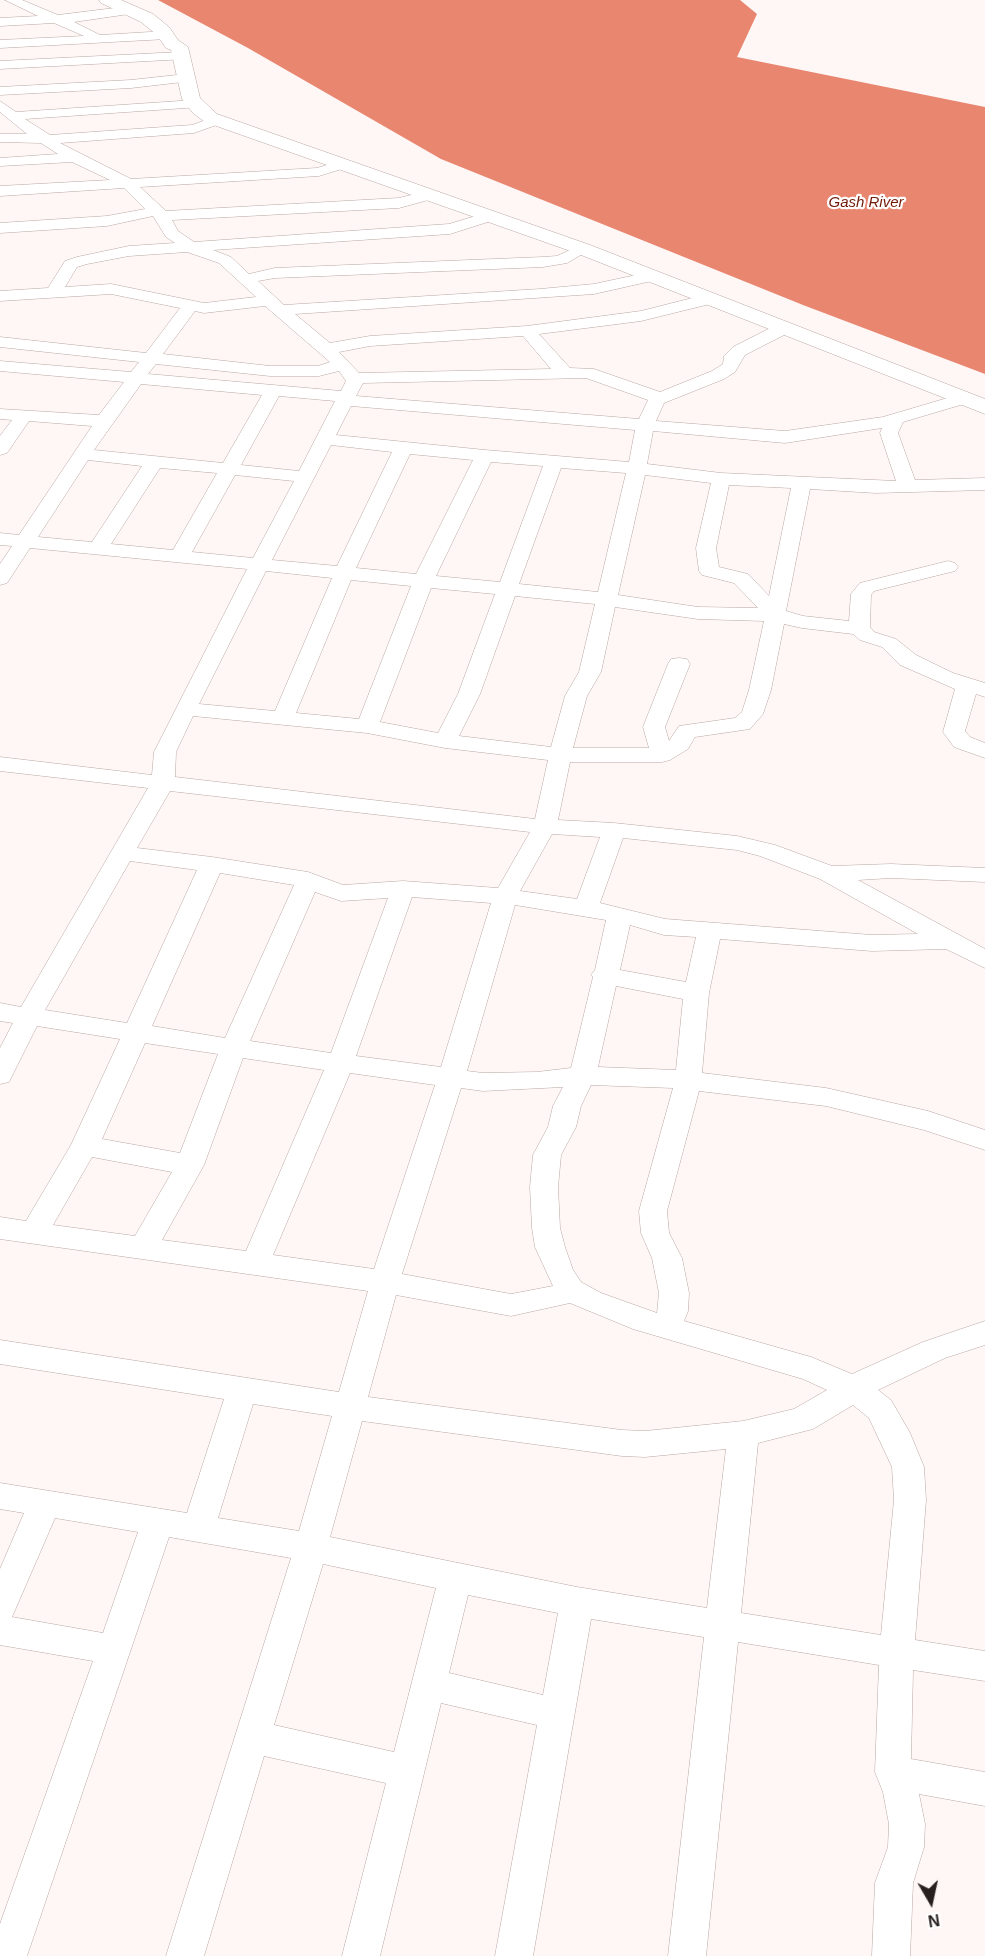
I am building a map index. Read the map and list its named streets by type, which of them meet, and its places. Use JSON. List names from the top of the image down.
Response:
{
  "water": ["Gash River"],
  "north": "bottom"
}
